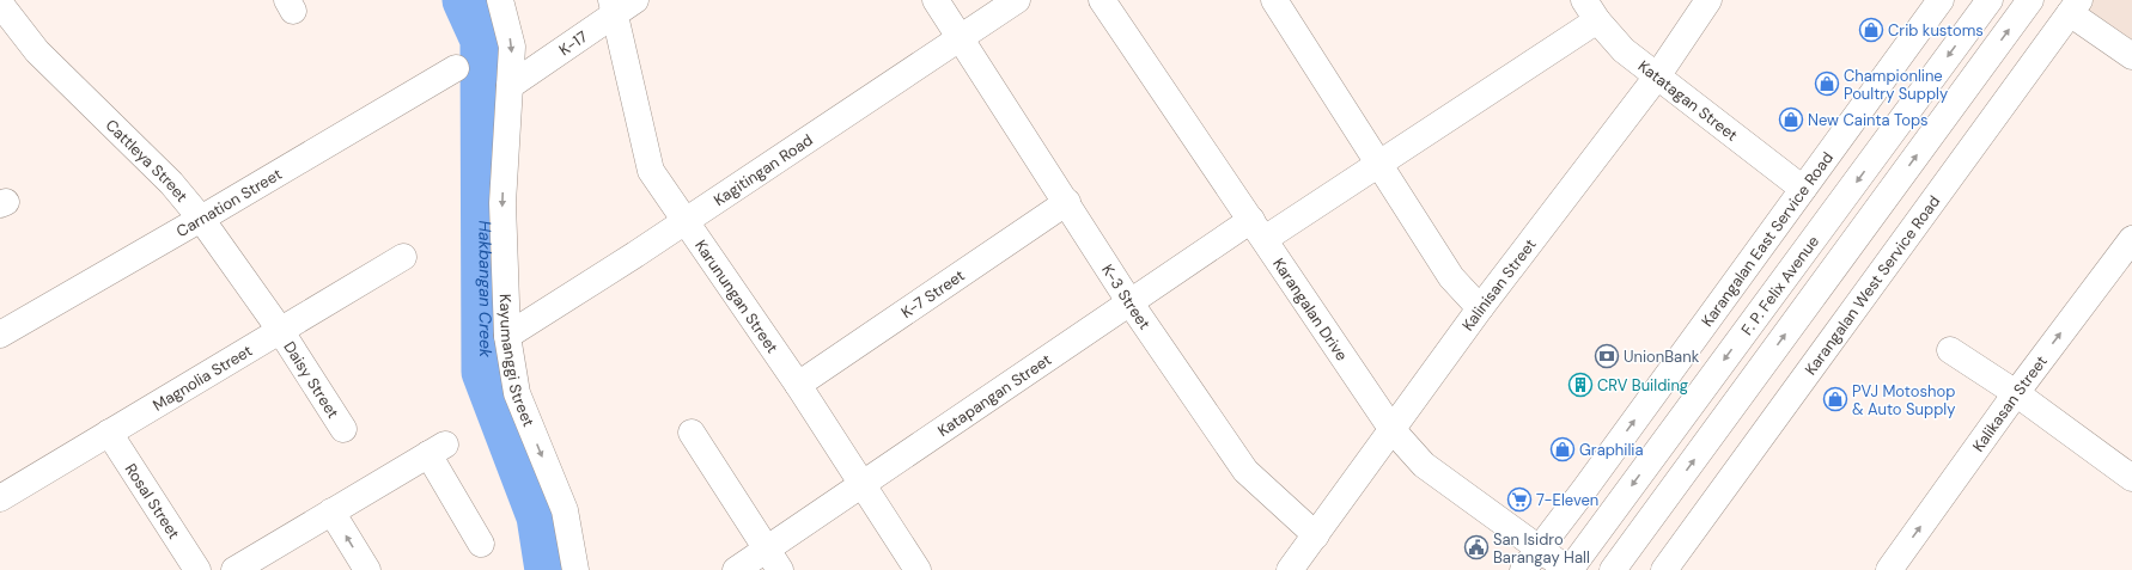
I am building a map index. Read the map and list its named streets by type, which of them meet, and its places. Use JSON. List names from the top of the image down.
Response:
{
  "streets": {
    "street": [
      "K-17",
      "Katatagan Street",
      "Cattleya Street",
      "Kagitingan Road",
      "Carnation Street",
      "Karangalan East Service Road",
      "Kalinisan Street",
      "Karangalan West Service Road",
      "F. P. Felix Avenue",
      "K-7 Street",
      "Karunungan Street",
      "K-3 Street",
      "Karangalan Drive",
      "Kayumanggi Street",
      "Magnolia Street",
      "Daisy Street",
      "Katapangan Street",
      "Kalikasan Street",
      "Rosal Street"
    ]
  },
  "crossings": [
    ["K-17", "Karunungan Street"],
    ["K-17", "Kayumanggi Street"],
    ["Katatagan Street", "Karangalan East Service Road"],
    ["Katatagan Street", "Kalinisan Street"],
    ["Katatagan Street", "Katapangan Street"],
    ["Cattleya Street", "Carnation Street"],
    ["Cattleya Street", "Magnolia Street"],
    ["Cattleya Street", "Daisy Street"],
    ["Kagitingan Road", "Karunungan Street"],
    ["Kagitingan Road", "K-3 Street"],
    ["Kagitingan Road", "Kayumanggi Street"],
    ["Karangalan East Service Road", "Karangalan Drive"],
    ["Kalinisan Street", "K-3 Street"],
    ["Kalinisan Street", "Karangalan Drive"],
    ["F. P. Felix Avenue", "Karangalan Drive"],
    ["K-7 Street", "Karunungan Street"],
    ["K-7 Street", "K-3 Street"],
    ["Karunungan Street", "Katapangan Street"],
    ["K-3 Street", "Katapangan Street"],
    ["Karangalan Drive", "Katapangan Street"],
    ["Magnolia Street", "Daisy Street"],
    ["Magnolia Street", "Rosal Street"]
  ],
  "water": ["Hakbangan Creek"],
  "places": {
    "shop": [
      "Crib kustoms",
      "Championline Poultry Supply",
      "New Cainta Tops",
      "PVJ Motoshop & Auto Supply",
      "Graphilia"
    ],
    "bank": ["UnionBank"],
    "building": ["CRV Building"],
    "supermarket": ["7-Eleven"],
    "public building": ["San Isidro Barangay Hall"]
  }
}
